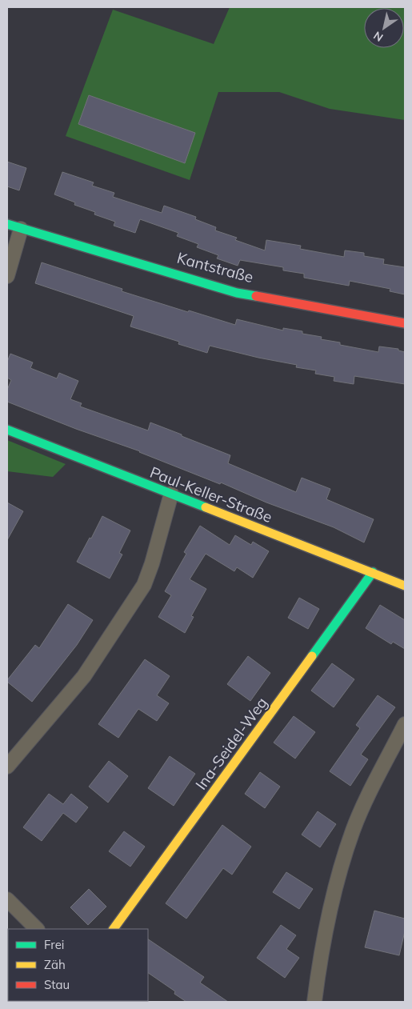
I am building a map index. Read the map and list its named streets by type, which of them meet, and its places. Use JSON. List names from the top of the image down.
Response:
{
  "streets": {
    "street": ["Kantstraße", "Paul-Keller-Straße", "Ina-Seidel-Weg"]
  },
  "crossings": [
    ["Paul-Keller-Straße", "Ina-Seidel-Weg"]
  ],
  "legend": ["Frei", "Zäh", "Stau"],
  "north": "bottom left"
}
